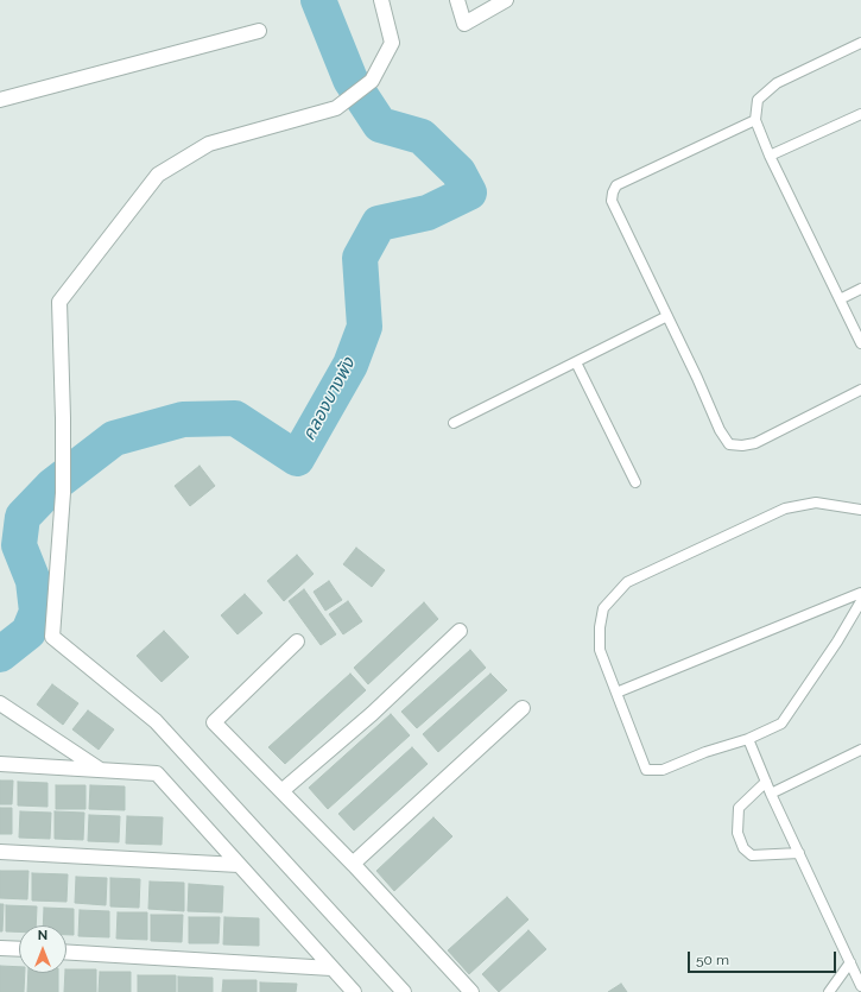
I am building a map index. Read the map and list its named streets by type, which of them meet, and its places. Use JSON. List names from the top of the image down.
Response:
{
  "water": ["คลองบางพัง"],
  "scale_bar": "50 m",
  "north": "top"
}
